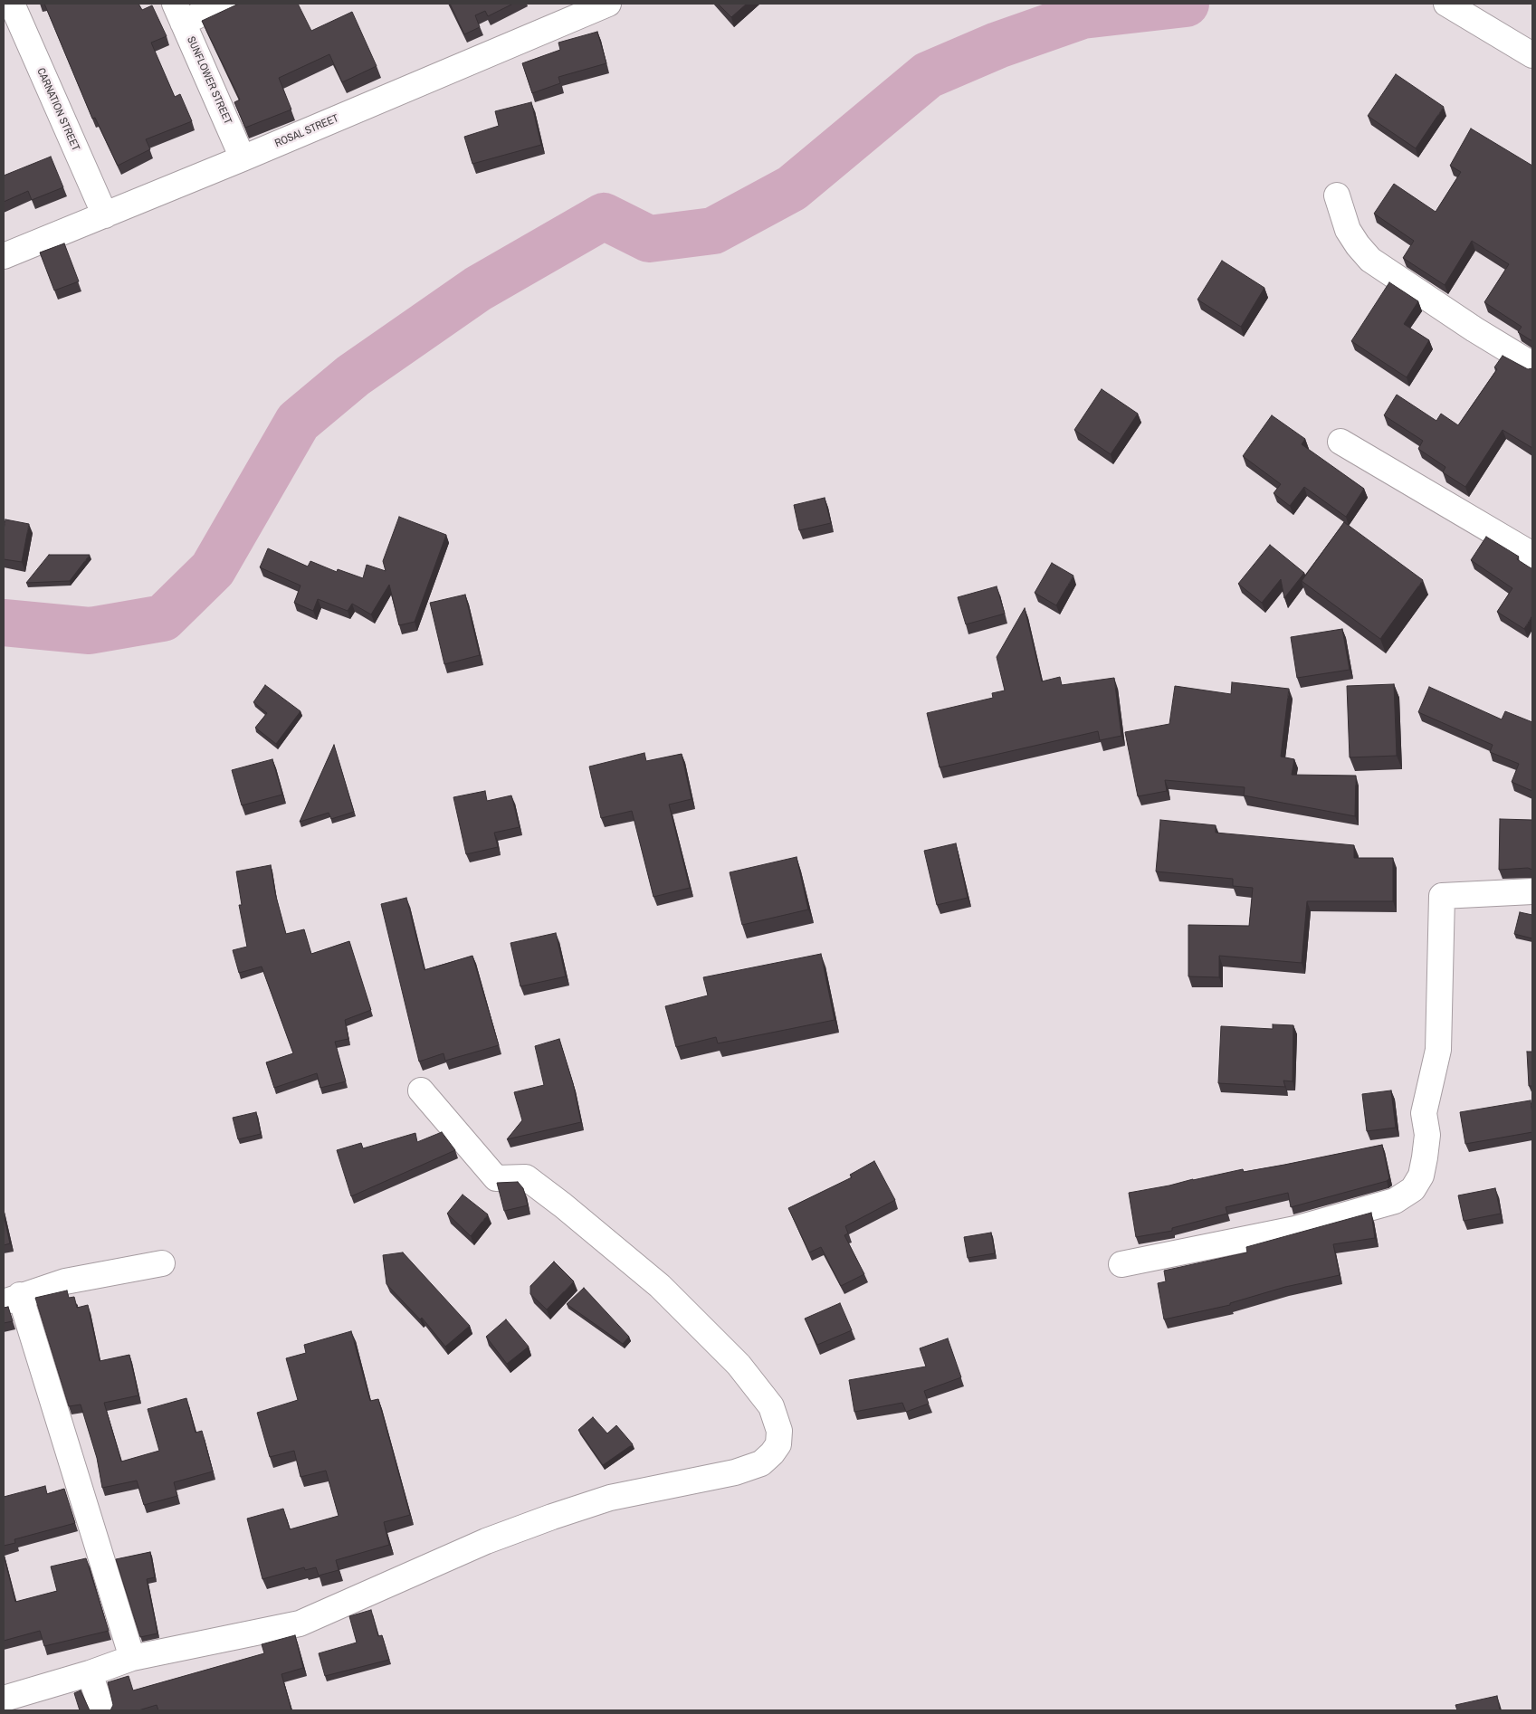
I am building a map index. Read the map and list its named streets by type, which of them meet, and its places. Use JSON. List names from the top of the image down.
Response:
{
  "streets": {
    "main road": ["SUNFLOWER STREET", "CARNATION STREET", "ROSAL STREET"]
  },
  "crossings": [
    ["SUNFLOWER STREET", "ROSAL STREET"],
    ["CARNATION STREET", "ROSAL STREET"]
  ]
}
